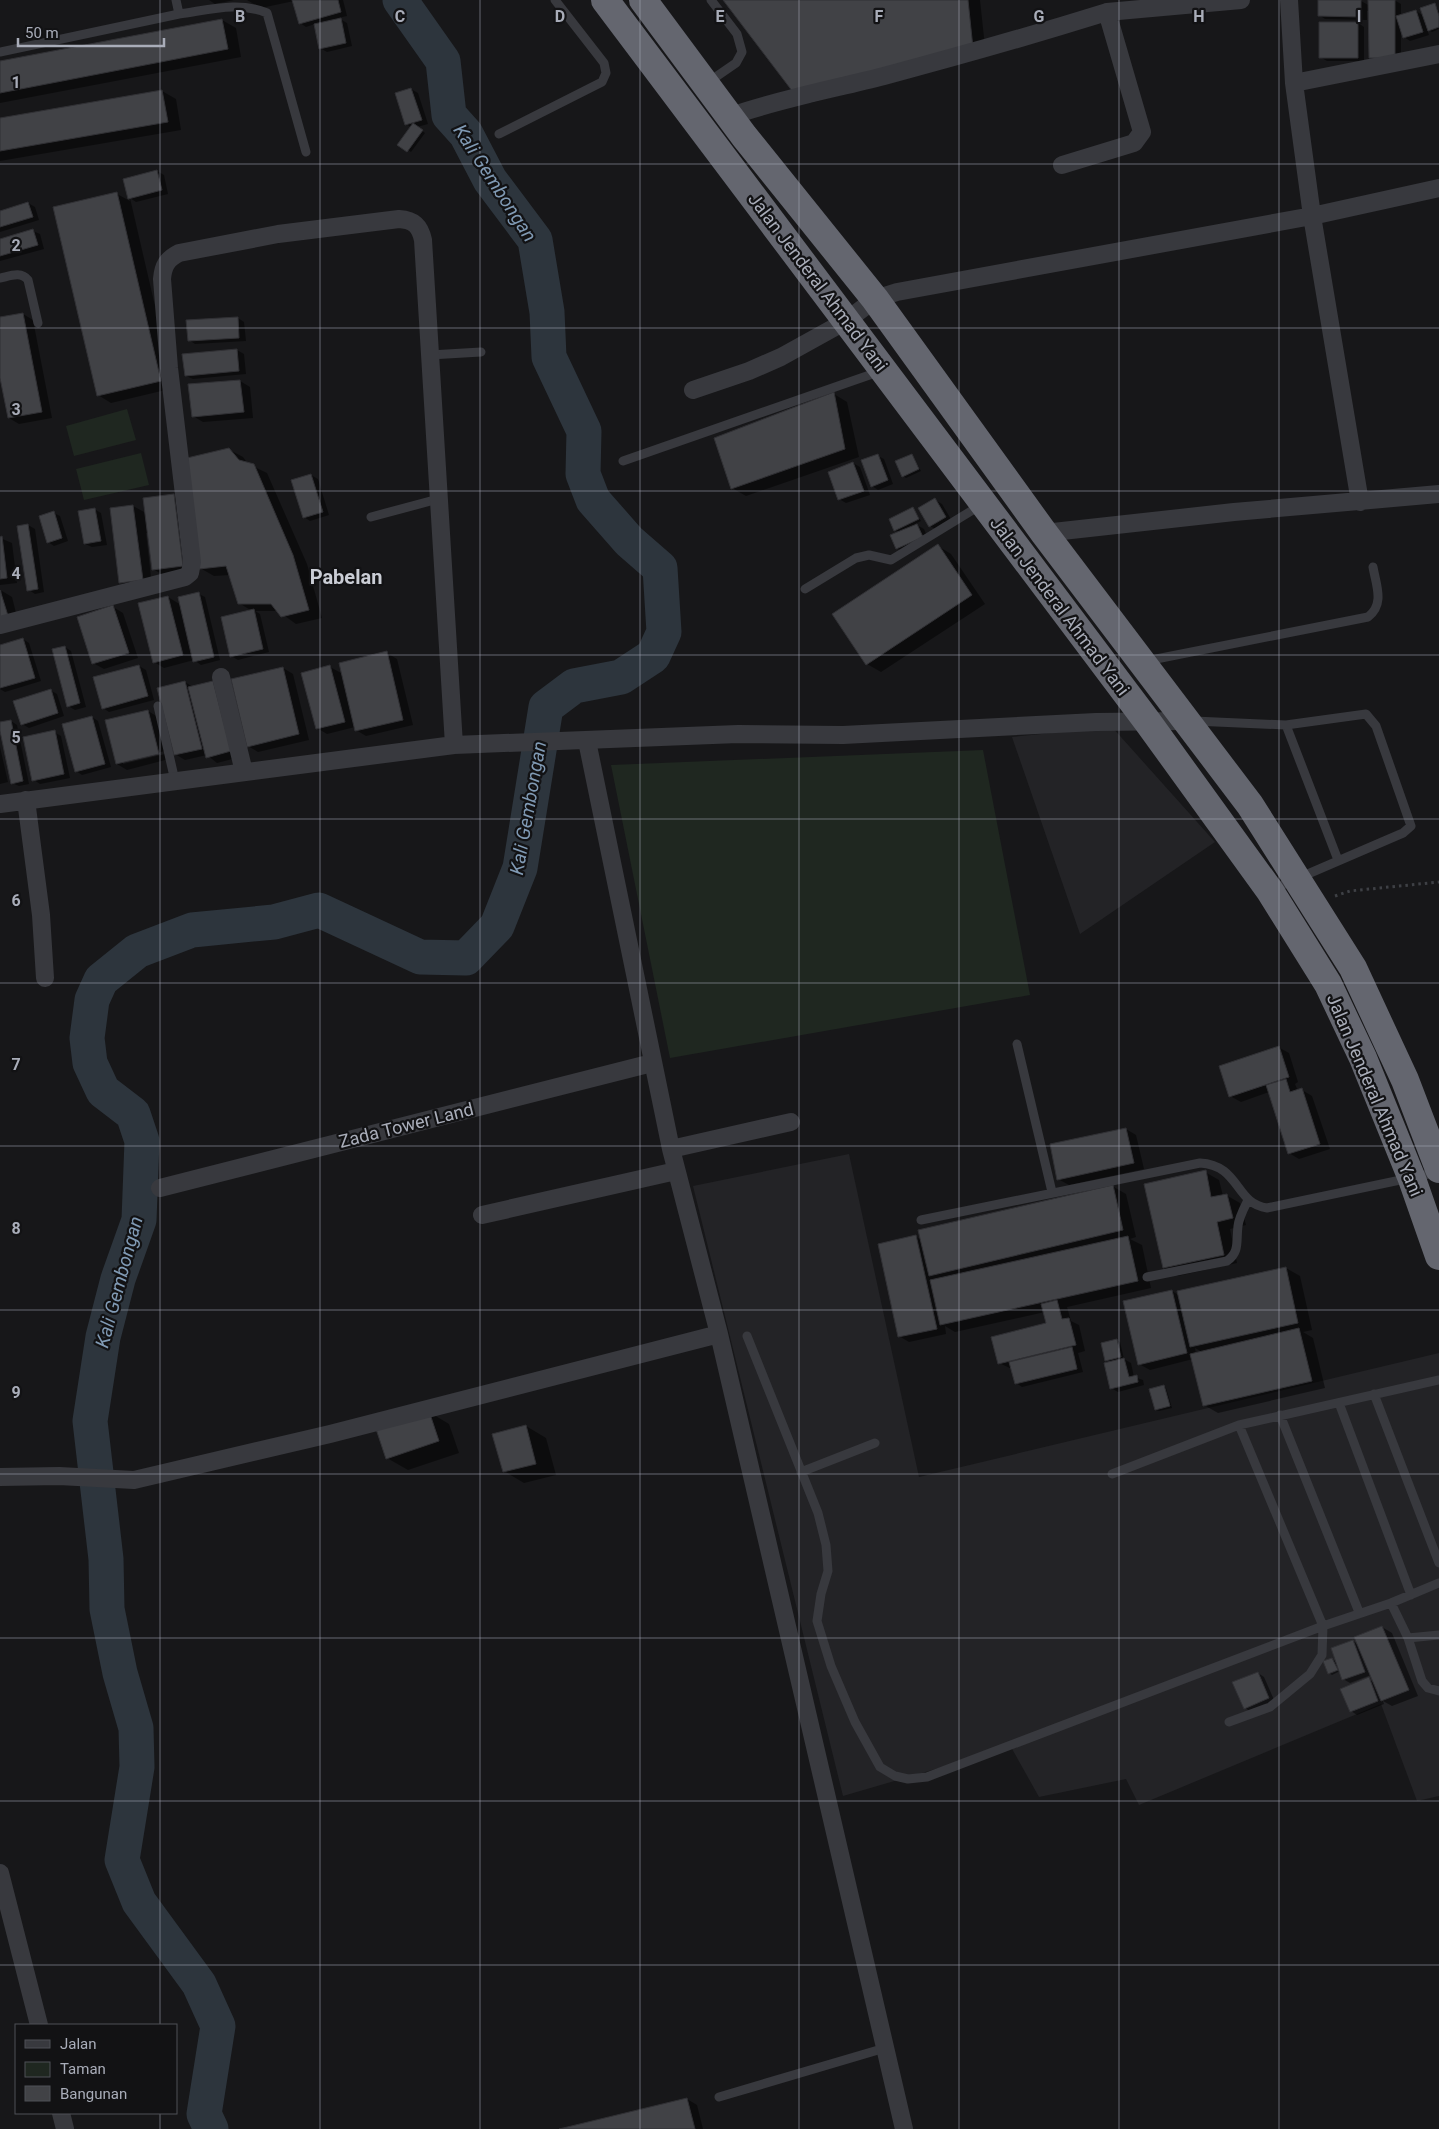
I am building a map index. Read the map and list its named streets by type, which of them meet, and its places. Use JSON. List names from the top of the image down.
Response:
{
  "streets": {
    "highway": ["Jalan Jenderal Ahmad Yani"],
    "street": ["Zada Tower Land"]
  },
  "districts": ["Pabelan"],
  "water": ["Kali Gembongan"],
  "legend": ["Jalan", "Taman", "Bangunan"],
  "scale_bar": "50 m",
  "grid": {
    "columns": [
      "B",
      "C",
      "D",
      "E",
      "F",
      "G",
      "H",
      "I"
    ],
    "rows": [
      "1",
      "2",
      "3",
      "4",
      "5",
      "6",
      "7",
      "8",
      "9"
    ]
  }
}
